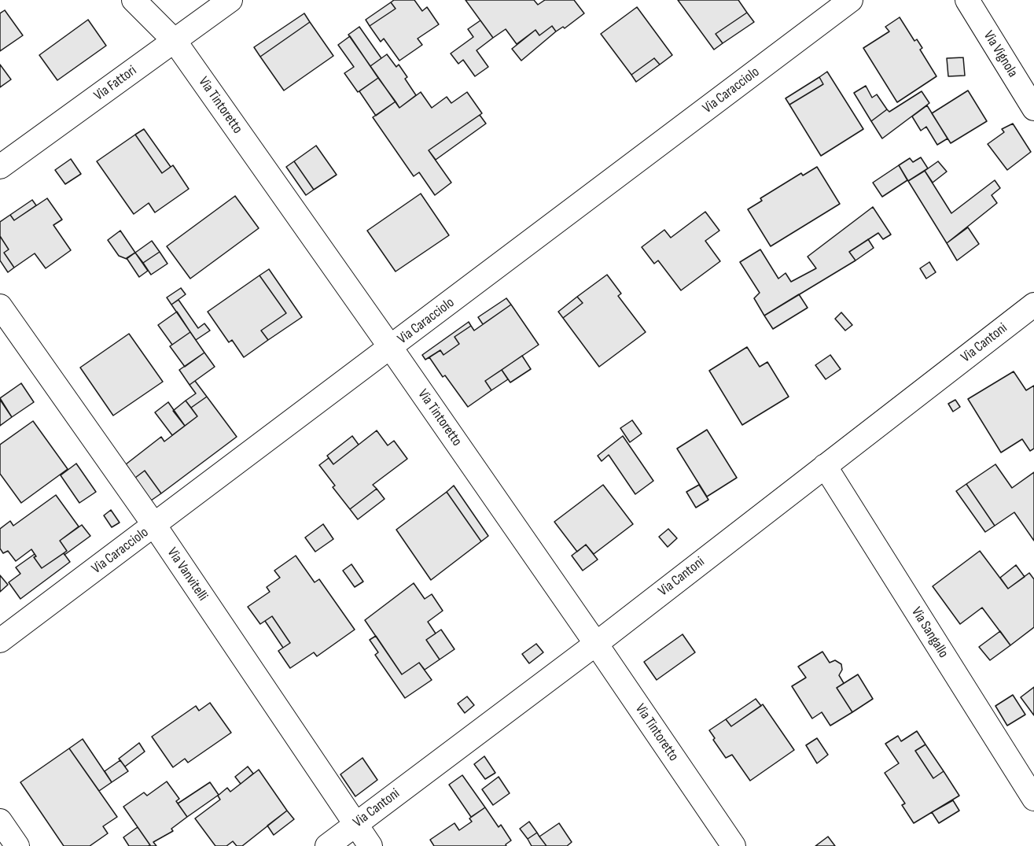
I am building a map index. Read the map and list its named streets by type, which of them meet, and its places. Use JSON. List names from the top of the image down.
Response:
{
  "streets": {
    "street": [
      "Via Vignola",
      "Via Fattori",
      "Via Caracciolo",
      "Via Tintoretto",
      "Via Cantoni",
      "Via Vanvitelli",
      "Via Sangallo"
    ]
  },
  "crossings": [
    ["Via Fattori", "Via Tintoretto"],
    ["Via Caracciolo", "Via Tintoretto"],
    ["Via Caracciolo", "Via Vanvitelli"],
    ["Via Tintoretto", "Via Cantoni"],
    ["Via Cantoni", "Via Vanvitelli"],
    ["Via Cantoni", "Via Sangallo"]
  ]
}
